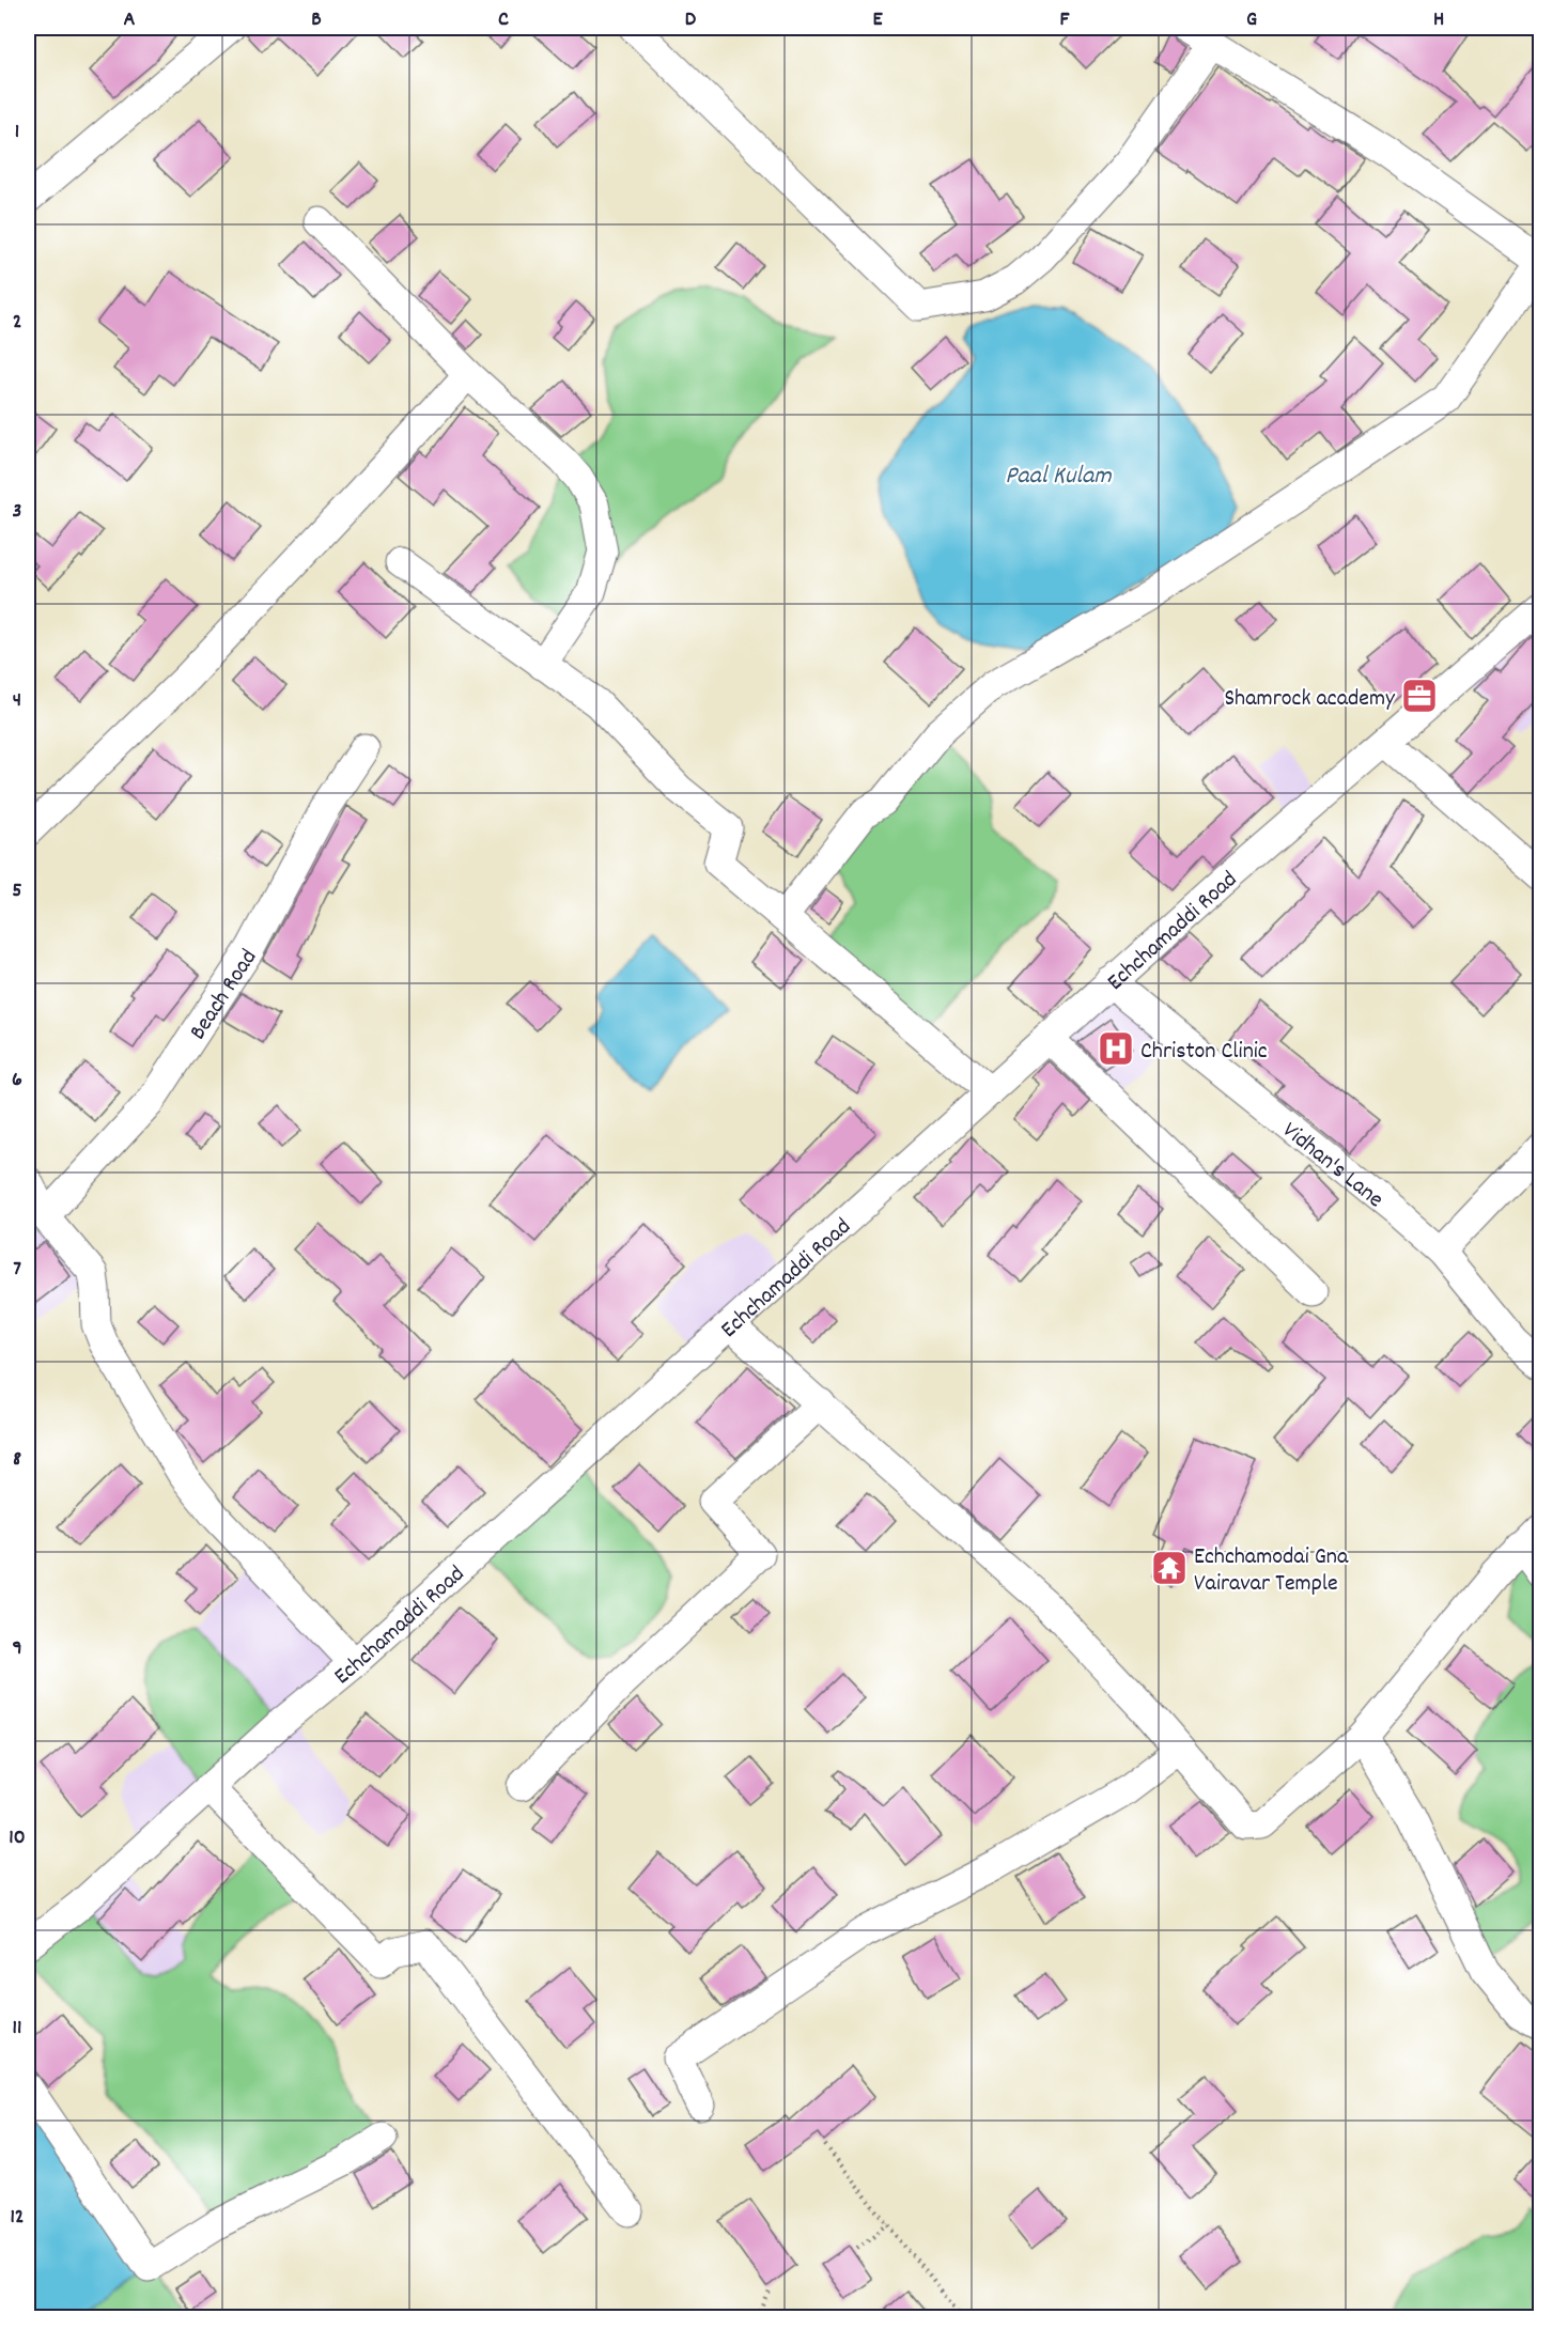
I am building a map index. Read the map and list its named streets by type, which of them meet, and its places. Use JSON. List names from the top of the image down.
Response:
{
  "streets": {
    "street": ["Echchamaddi Road", "Beach Road", "Vidhan's Lane"]
  },
  "crossings": [
    ["Echchamaddi Road", "Vidhan's Lane"]
  ],
  "water": ["Paal Kulam"],
  "places": {
    "office": ["Shamrock academy"],
    "hospital": ["Christon Clinic"],
    "temple": ["Echchamodai Gna Vairavar Temple"]
  },
  "grid": {
    "columns": [
      "A",
      "B",
      "C",
      "D",
      "E",
      "F",
      "G",
      "H"
    ],
    "rows": [
      "1",
      "2",
      "3",
      "4",
      "5",
      "6",
      "7",
      "8",
      "9",
      "10",
      "11",
      "12"
    ]
  }
}
